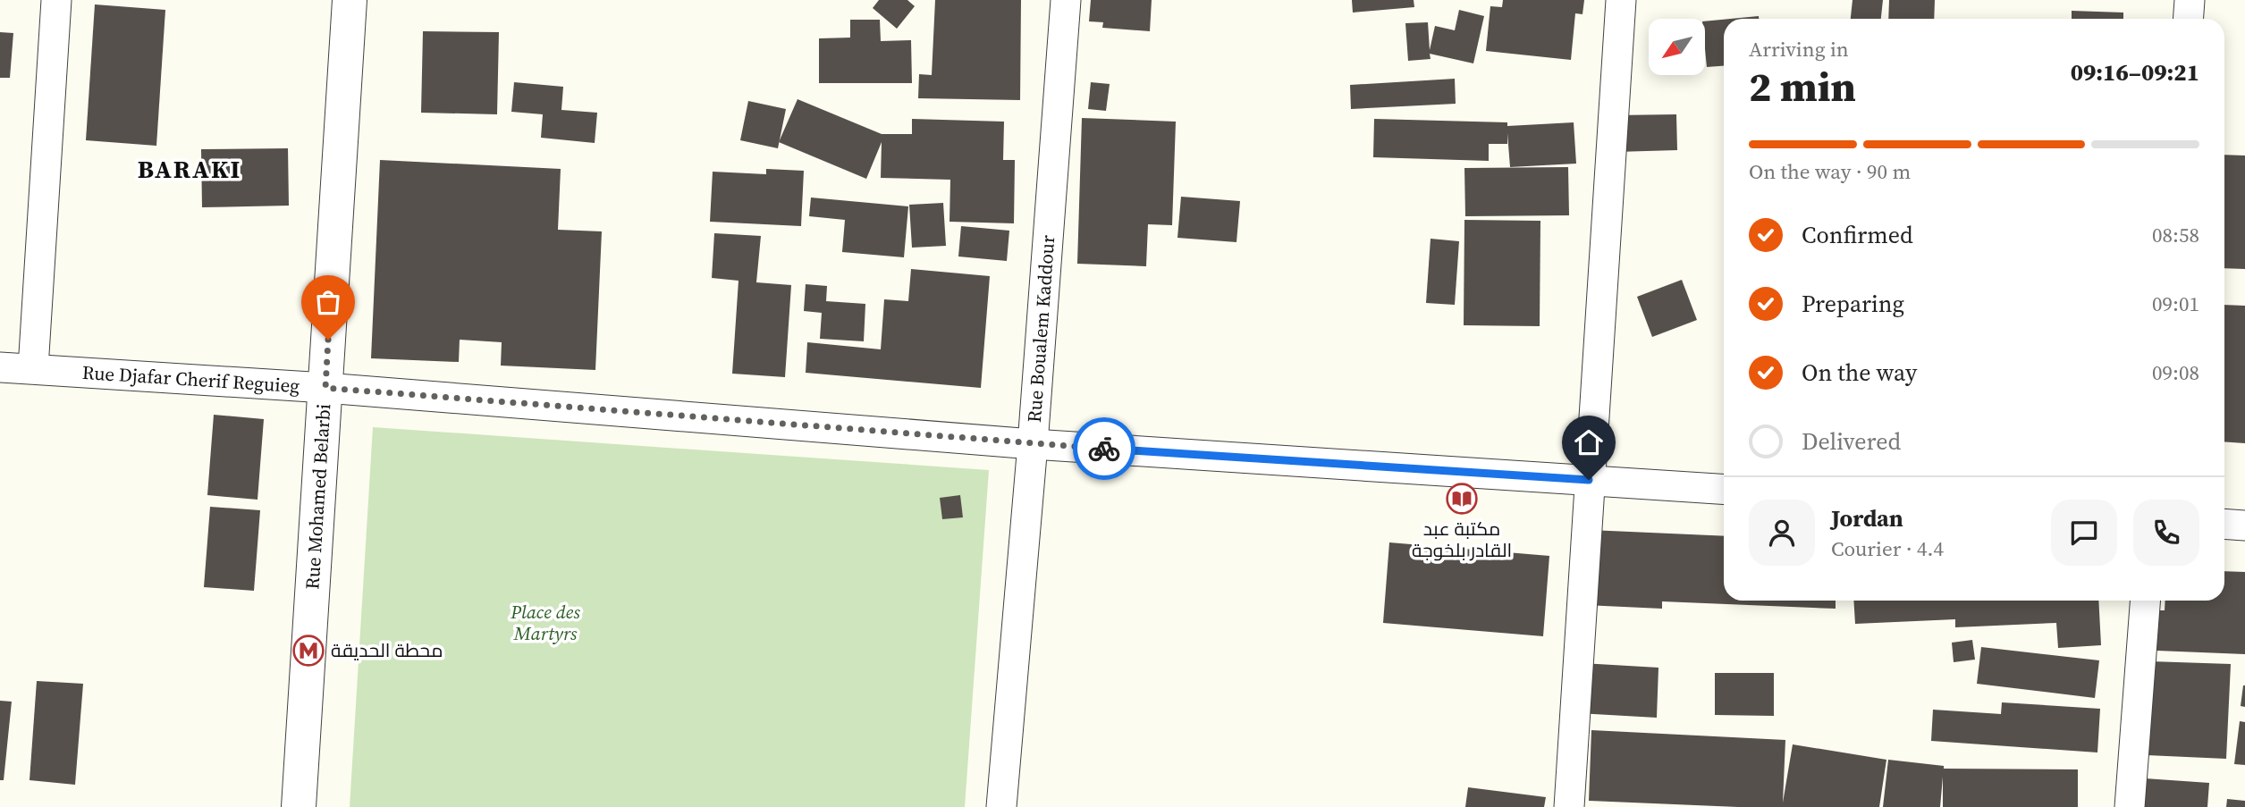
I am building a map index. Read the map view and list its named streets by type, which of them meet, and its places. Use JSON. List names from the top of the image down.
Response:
{
  "streets": {
    "street": ["Rue Boualem Kaddour", "Rue Djafar Cherif Reguieg", "Rue Mohamed Belarbi"]
  },
  "crossings": [
    ["Rue Boualem Kaddour", "Rue Djafar Cherif Reguieg"],
    ["Rue Djafar Cherif Reguieg", "Rue Mohamed Belarbi"]
  ],
  "districts": ["BARAKI"],
  "parks": ["Place des Martyrs"],
  "places": {
    "library": ["مكتبة عبد القادر بلخوجة"],
    "metro station": ["محطة الحديقة"]
  },
  "north": "bottom left",
  "page": {
    "heading": ["2 min", "Arriving in", "09:16–09:21"],
    "panel": ["Jordan", "Courier · 4.4"],
    "bar": "On the way · 90 m",
    "list": [
      ["Confirmed", "08:58"],
      ["Preparing", "09:01"],
      ["On the way", "09:08"],
      "Delivered"
    ]
  }
}
